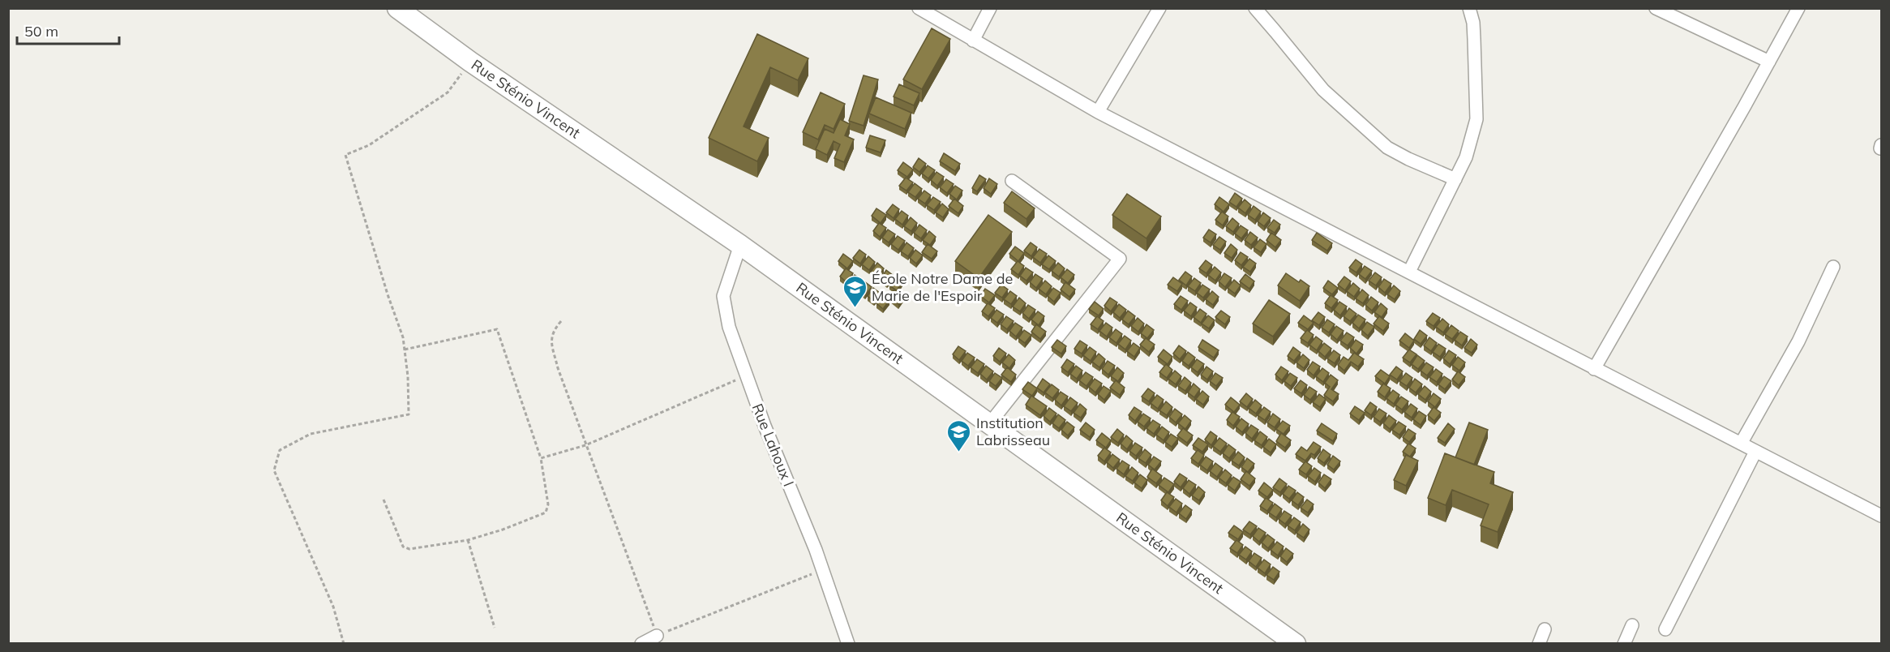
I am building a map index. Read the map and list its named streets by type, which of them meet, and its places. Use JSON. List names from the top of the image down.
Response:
{
  "streets": {
    "main road": ["Rue Sténio Vincent"],
    "street": ["Rue Lahoux I"]
  },
  "crossings": [
    ["Rue Sténio Vincent", "Rue Lahoux I"]
  ],
  "places": {
    "school or university": ["École Notre Dame de Marie de l'Espoir", "Institution Labrisseau"]
  },
  "scale_bar": "50 m"
}
